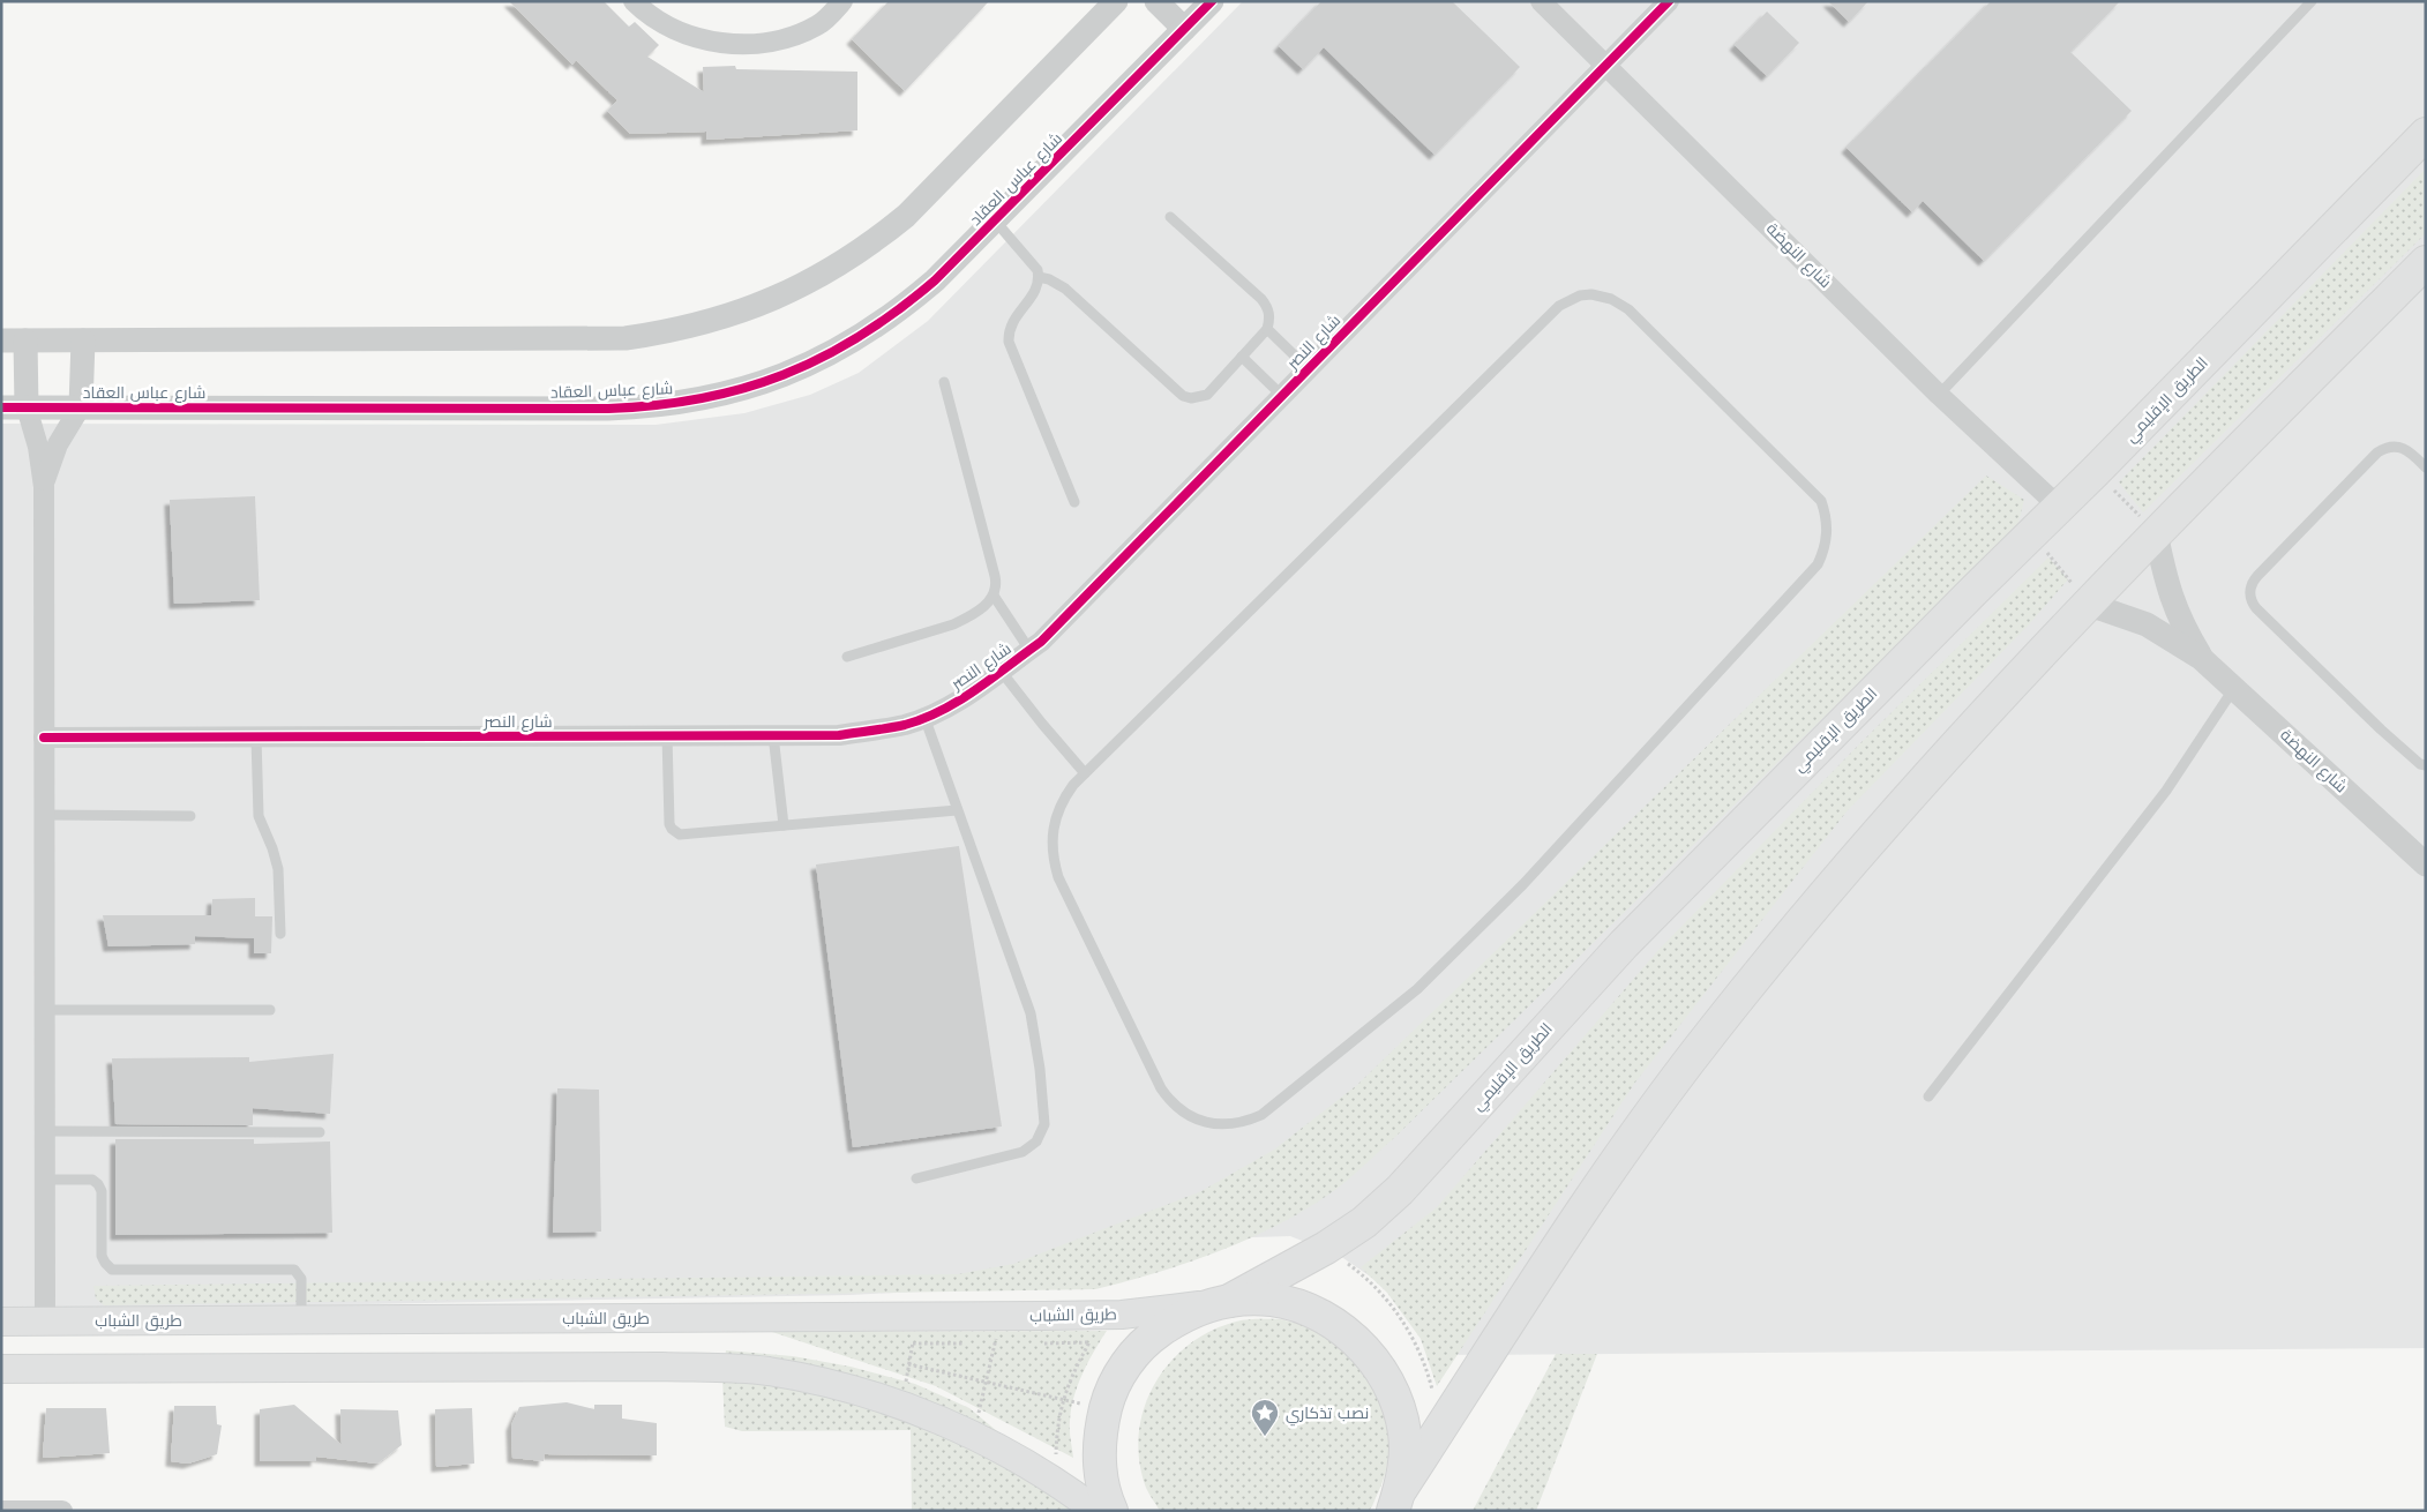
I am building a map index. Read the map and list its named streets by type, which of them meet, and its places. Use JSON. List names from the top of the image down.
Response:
{
  "streets": {
    "highway": ["الطريق الإقليمي"],
    "main road": ["طريق الشباب"],
    "street": ["شارع عباس العقاد", "شارع النهضة", "شارع النصر"]
  },
  "crossings": [
    ["شارع النهضة", "شارع النصر"],
    ["شارع النهضة", "الطريق الإقليمي"],
    ["الطريق الإقليمي", "طريق الشباب"]
  ],
  "places": {
    "place": ["نصب تذكاري"]
  }
}
